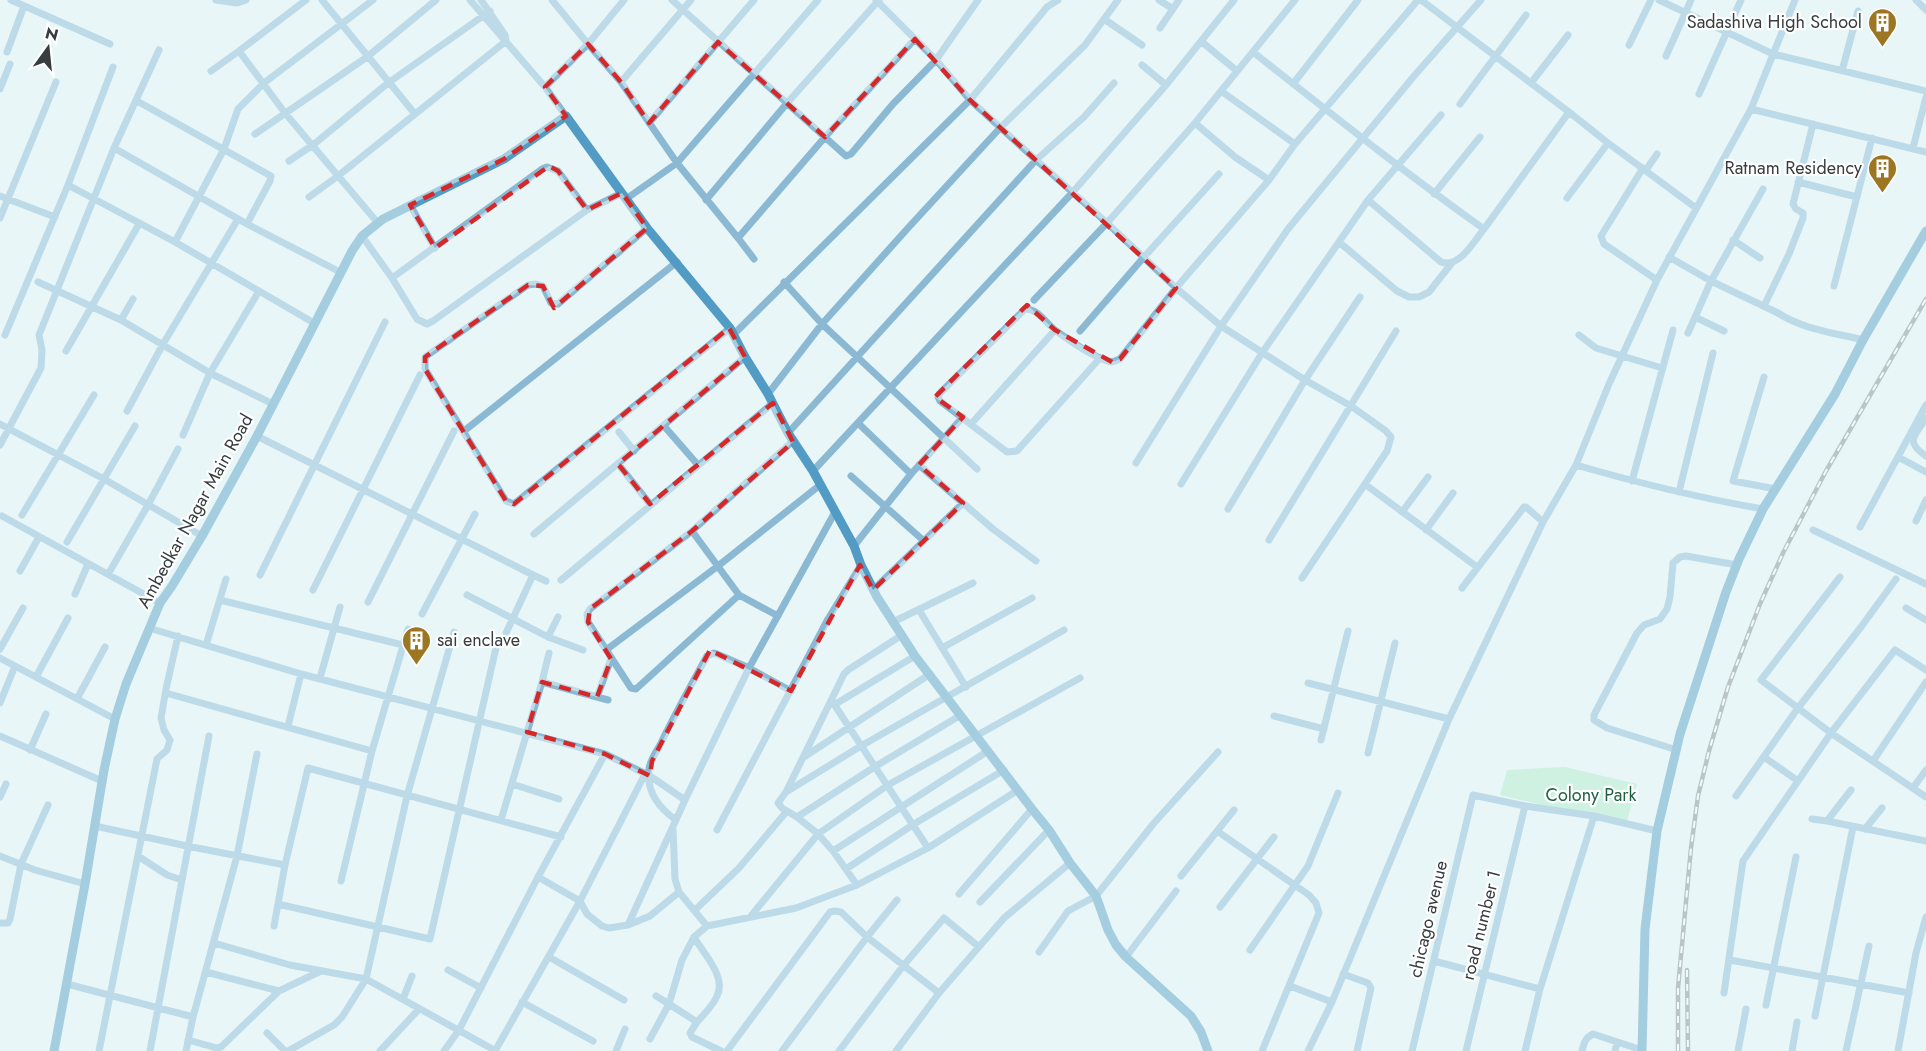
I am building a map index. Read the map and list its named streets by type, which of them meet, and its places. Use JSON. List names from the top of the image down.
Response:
{
  "streets": {
    "street": ["Ambedkar Nagar Main Road", "chicago avenue", "road number 1"]
  },
  "crossings": [
    ["chicago avenue", "road number 1"]
  ],
  "parks": ["Colony Park"],
  "places": {
    "building": ["Sadashiva High School", "Ratnam Residency", "sai enclave"]
  },
  "north": "top"
}
